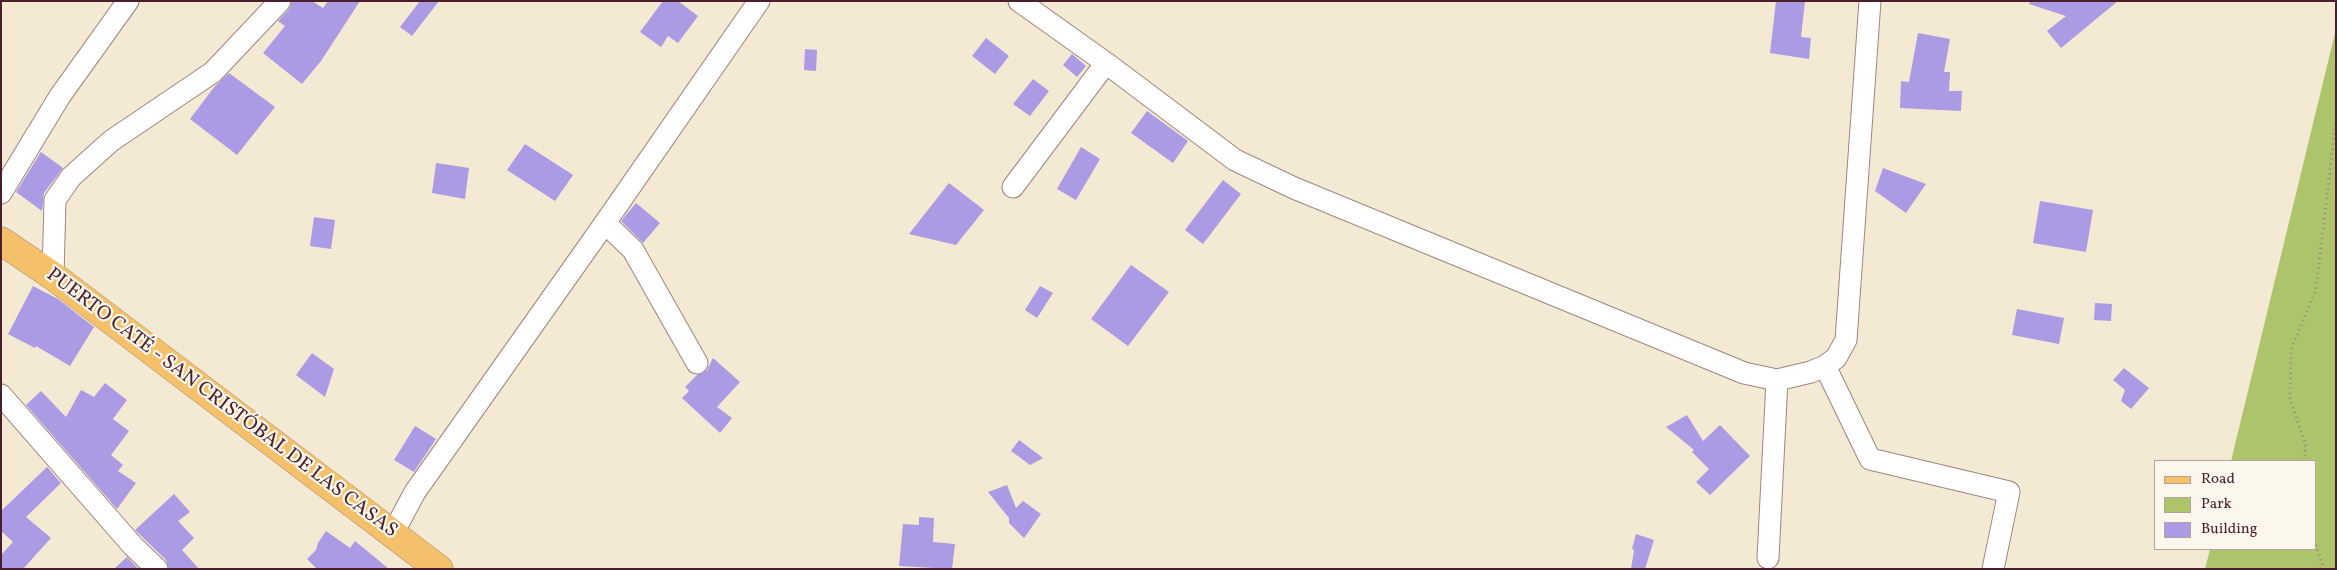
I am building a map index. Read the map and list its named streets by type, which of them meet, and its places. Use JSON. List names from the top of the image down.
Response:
{
  "streets": {
    "main road": ["PUERTO CATÉ - SAN CRISTÓBAL DE LAS CASAS"]
  },
  "legend": ["Road", "Park", "Building"]
}
